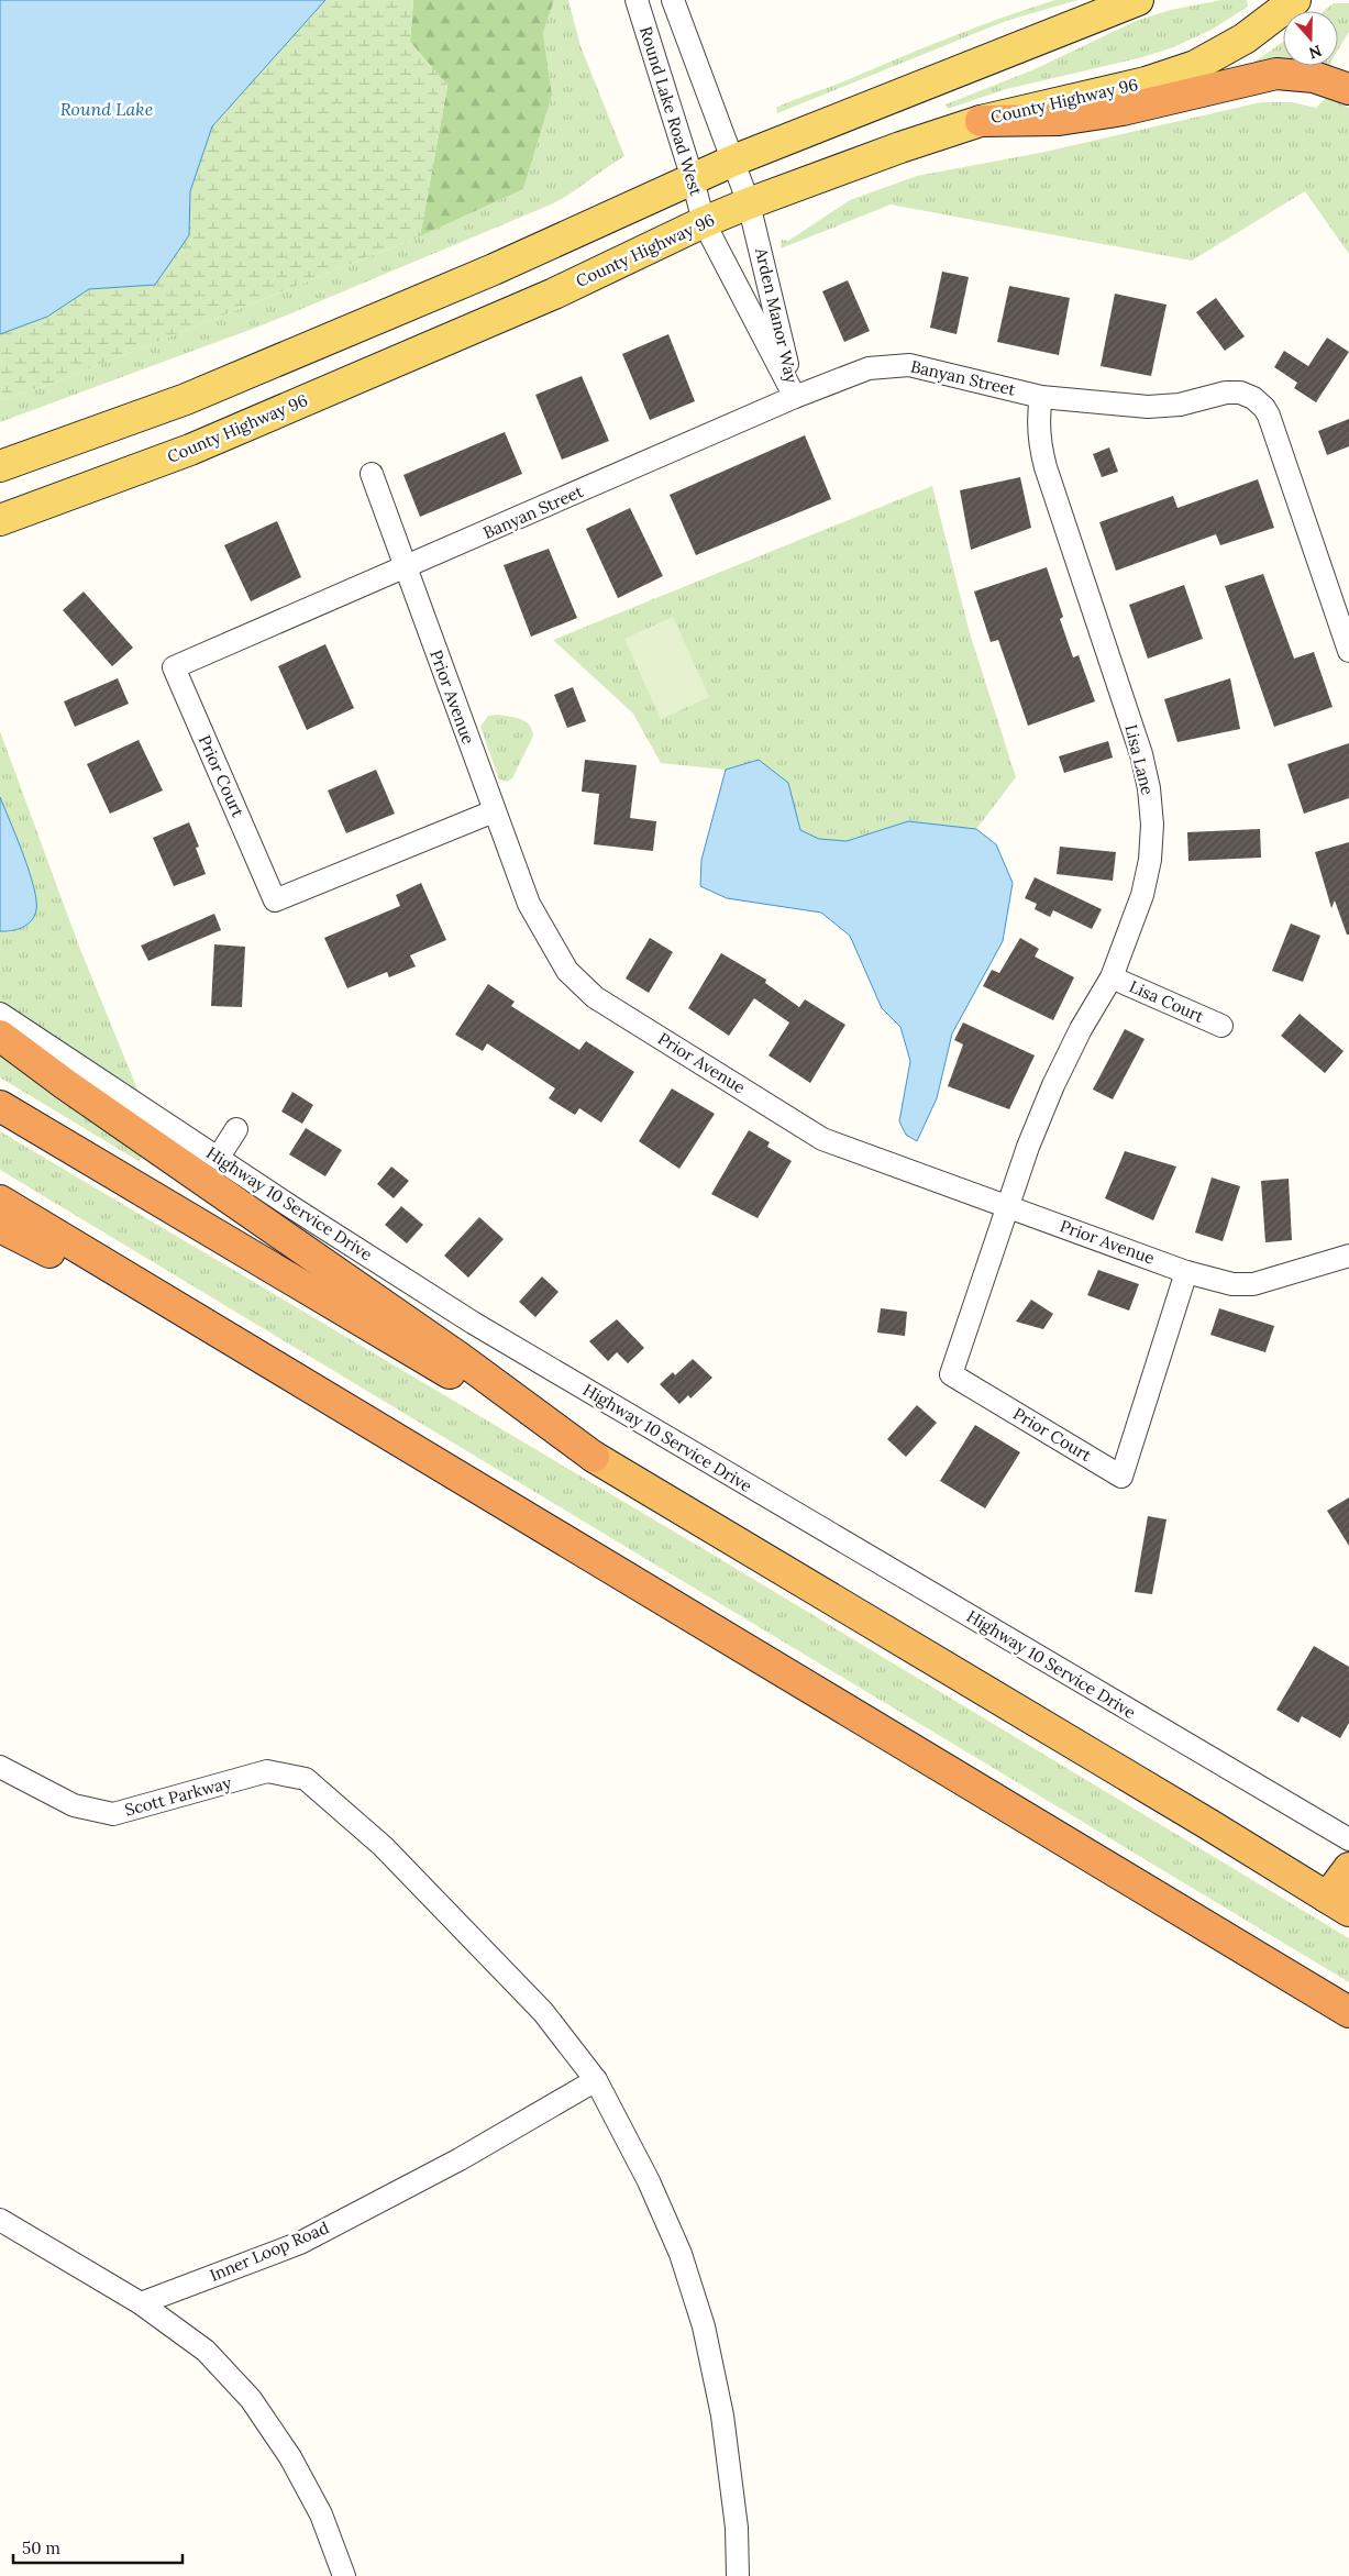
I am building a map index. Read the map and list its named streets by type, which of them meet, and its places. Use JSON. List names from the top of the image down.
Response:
{
  "streets": {
    "main road": ["County Highway 96"],
    "street": [
      "Round Lake Road West",
      "Arden Manor Way",
      "Banyan Street",
      "Prior Avenue",
      "Lisa Lane",
      "Prior Court",
      "Lisa Court",
      "Highway 10 Service Drive",
      "Scott Parkway",
      "Inner Loop Road"
    ]
  },
  "crossings": [
    ["County Highway 96", "Round Lake Road West"],
    ["County Highway 96", "Arden Manor Way"],
    ["Round Lake Road West", "Arden Manor Way"],
    ["Arden Manor Way", "Banyan Street"],
    ["Banyan Street", "Prior Avenue"],
    ["Banyan Street", "Lisa Lane"],
    ["Banyan Street", "Prior Court"],
    ["Prior Avenue", "Lisa Lane"],
    ["Prior Avenue", "Prior Court"],
    ["Lisa Lane", "Prior Court"],
    ["Lisa Lane", "Lisa Court"],
    ["Scott Parkway", "Inner Loop Road"]
  ],
  "water": ["Round Lake"],
  "scale_bar": "50 m",
  "north": "bottom"
}
